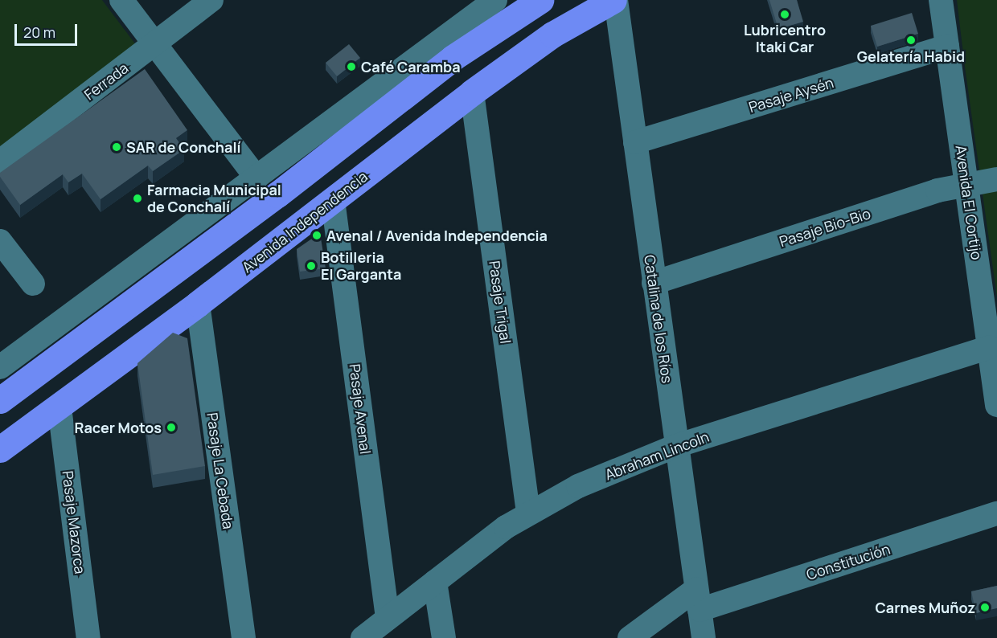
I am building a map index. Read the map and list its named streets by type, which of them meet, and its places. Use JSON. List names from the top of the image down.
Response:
{
  "streets": {
    "main road": ["Avenida Independencia"],
    "street": [
      "Ferrada",
      "Pasaje Aysén",
      "Avenida El Cortijo",
      "Pasaje Bio-Bio",
      "Pasaje Trigal",
      "Catalina de los Ríos",
      "Pasaje Avenal",
      "Abraham Lincoln",
      "Pasaje La Cebada",
      "Pasaje Mazorca",
      "Constitución"
    ]
  },
  "crossings": [
    ["Pasaje Aysén", "Avenida El Cortijo"],
    ["Pasaje Aysén", "Catalina de los Ríos"],
    ["Avenida El Cortijo", "Pasaje Bio-Bio"],
    ["Avenida El Cortijo", "Abraham Lincoln"],
    ["Avenida Independencia", "Pasaje Trigal"],
    ["Avenida Independencia", "Catalina de los Ríos"],
    ["Avenida Independencia", "Pasaje Avenal"],
    ["Avenida Independencia", "Pasaje La Cebada"],
    ["Avenida Independencia", "Pasaje Mazorca"],
    ["Pasaje Bio-Bio", "Catalina de los Ríos"],
    ["Pasaje Trigal", "Abraham Lincoln"],
    ["Catalina de los Ríos", "Abraham Lincoln"],
    ["Catalina de los Ríos", "Constitución"],
    ["Pasaje Avenal", "Abraham Lincoln"]
  ],
  "places": [
    "Lubricentro Itaki Car",
    "Gelatería Habid",
    "Café Caramba",
    "SAR de Conchalí",
    "Farmacia Municipal de Conchalí",
    "Avenal / Avenida Independencia",
    "Botilleria El Garganta",
    "Racer Motos",
    "Carnes Muñoz"
  ],
  "scale_bar": "20 m"
}
